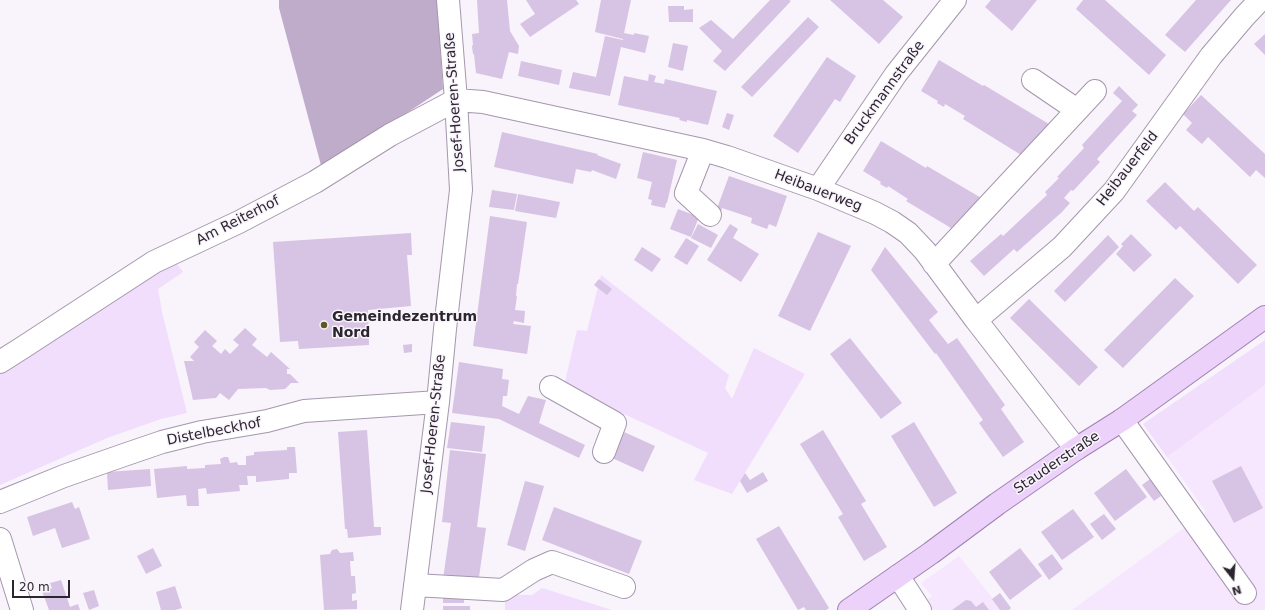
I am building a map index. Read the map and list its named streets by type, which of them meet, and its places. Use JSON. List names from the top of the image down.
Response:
{
  "streets": {
    "main road": ["Stauderstraße"],
    "street": [
      "Bruckmannstraße",
      "Josef-Hoeren-Straße",
      "Heibauerfeld",
      "Heibauerweg",
      "Am Reiterhof",
      "Distelbeckhof"
    ]
  },
  "crossings": [
    ["Bruckmannstraße", "Heibauerweg"],
    ["Josef-Hoeren-Straße", "Heibauerweg"],
    ["Josef-Hoeren-Straße", "Am Reiterhof"],
    ["Josef-Hoeren-Straße", "Distelbeckhof"],
    ["Heibauerfeld", "Heibauerweg"],
    ["Heibauerweg", "Am Reiterhof"],
    ["Heibauerweg", "Stauderstraße"]
  ],
  "places": ["Gemeindezentrum Nord"],
  "scale_bar": "20 m",
  "north": "bottom"
}
